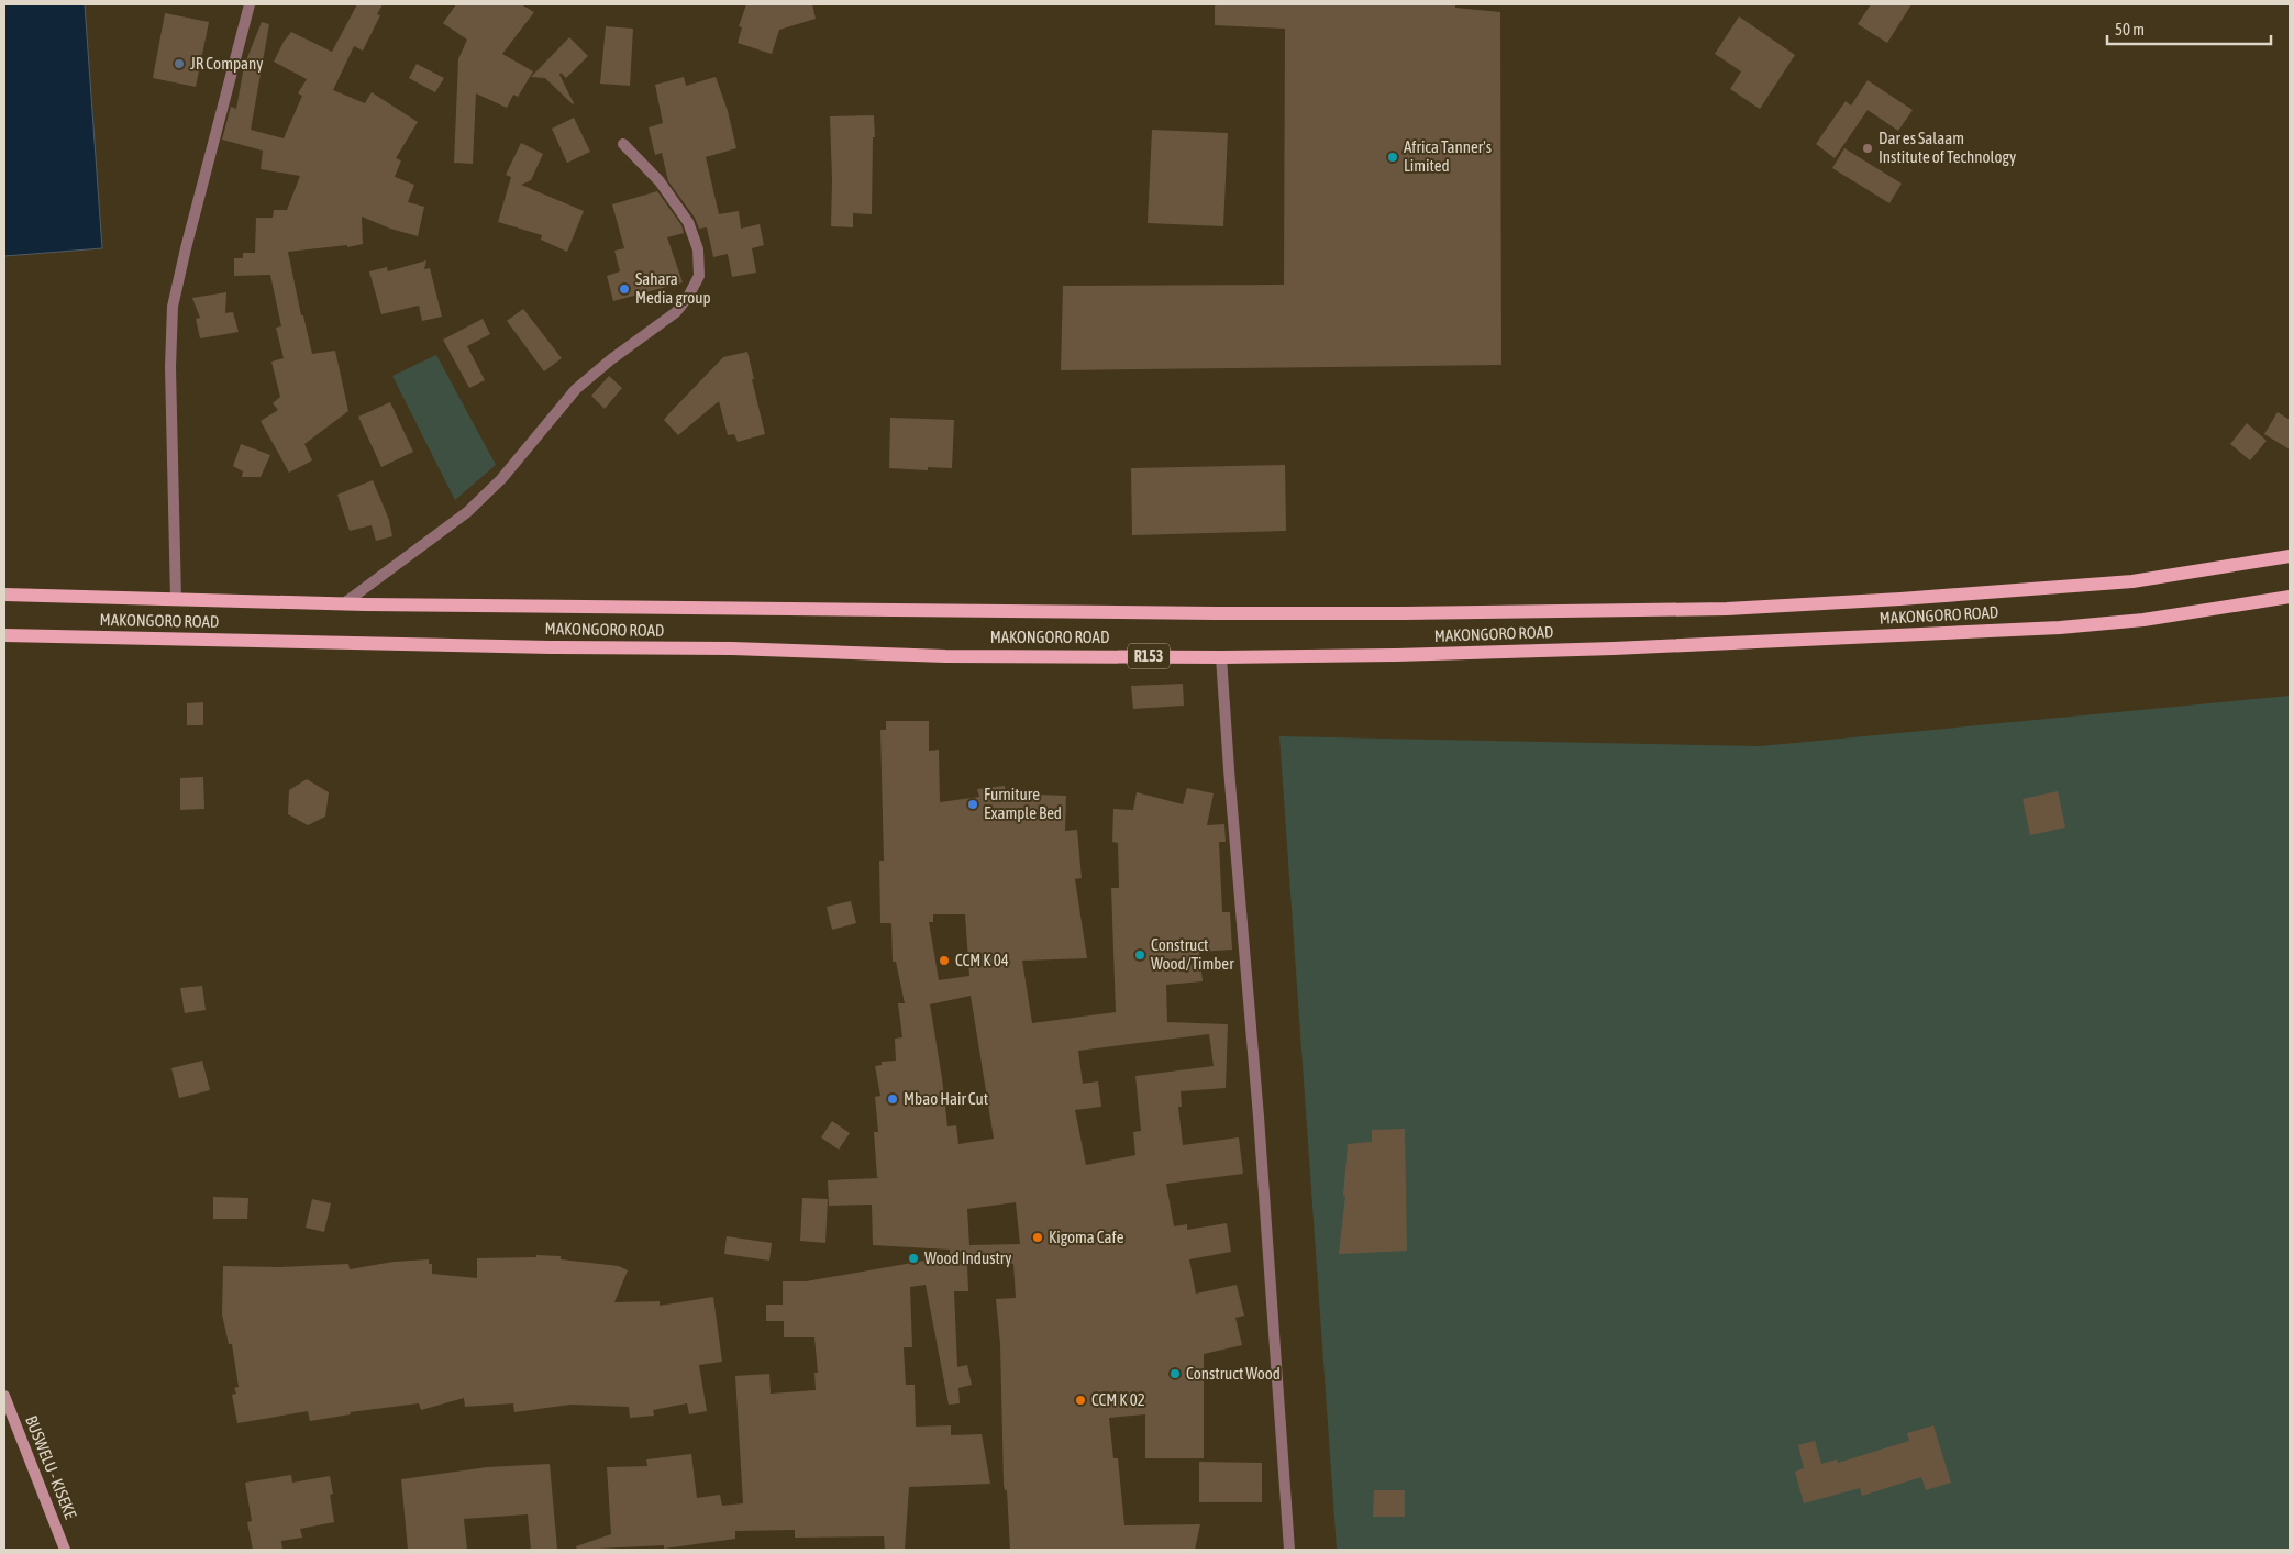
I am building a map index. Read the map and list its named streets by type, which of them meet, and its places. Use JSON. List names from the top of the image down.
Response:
{
  "streets": {
    "main road": ["MAKONGORO ROAD", "R153", "BUSWELU - KISEKE"]
  },
  "places": [
    "JR Company",
    "Dar es Salaam Institute of Technology",
    "Africa Tanner's Limited",
    "Sahara Media group",
    "Furniture Example Bed",
    "Construct Wood/Timber",
    "CCM K 04",
    "Mbao Hair Cut",
    "Kigoma Cafe",
    "Wood Industry",
    "Construct Wood",
    "CCM K 02"
  ],
  "scale_bar": "50 m"
}
